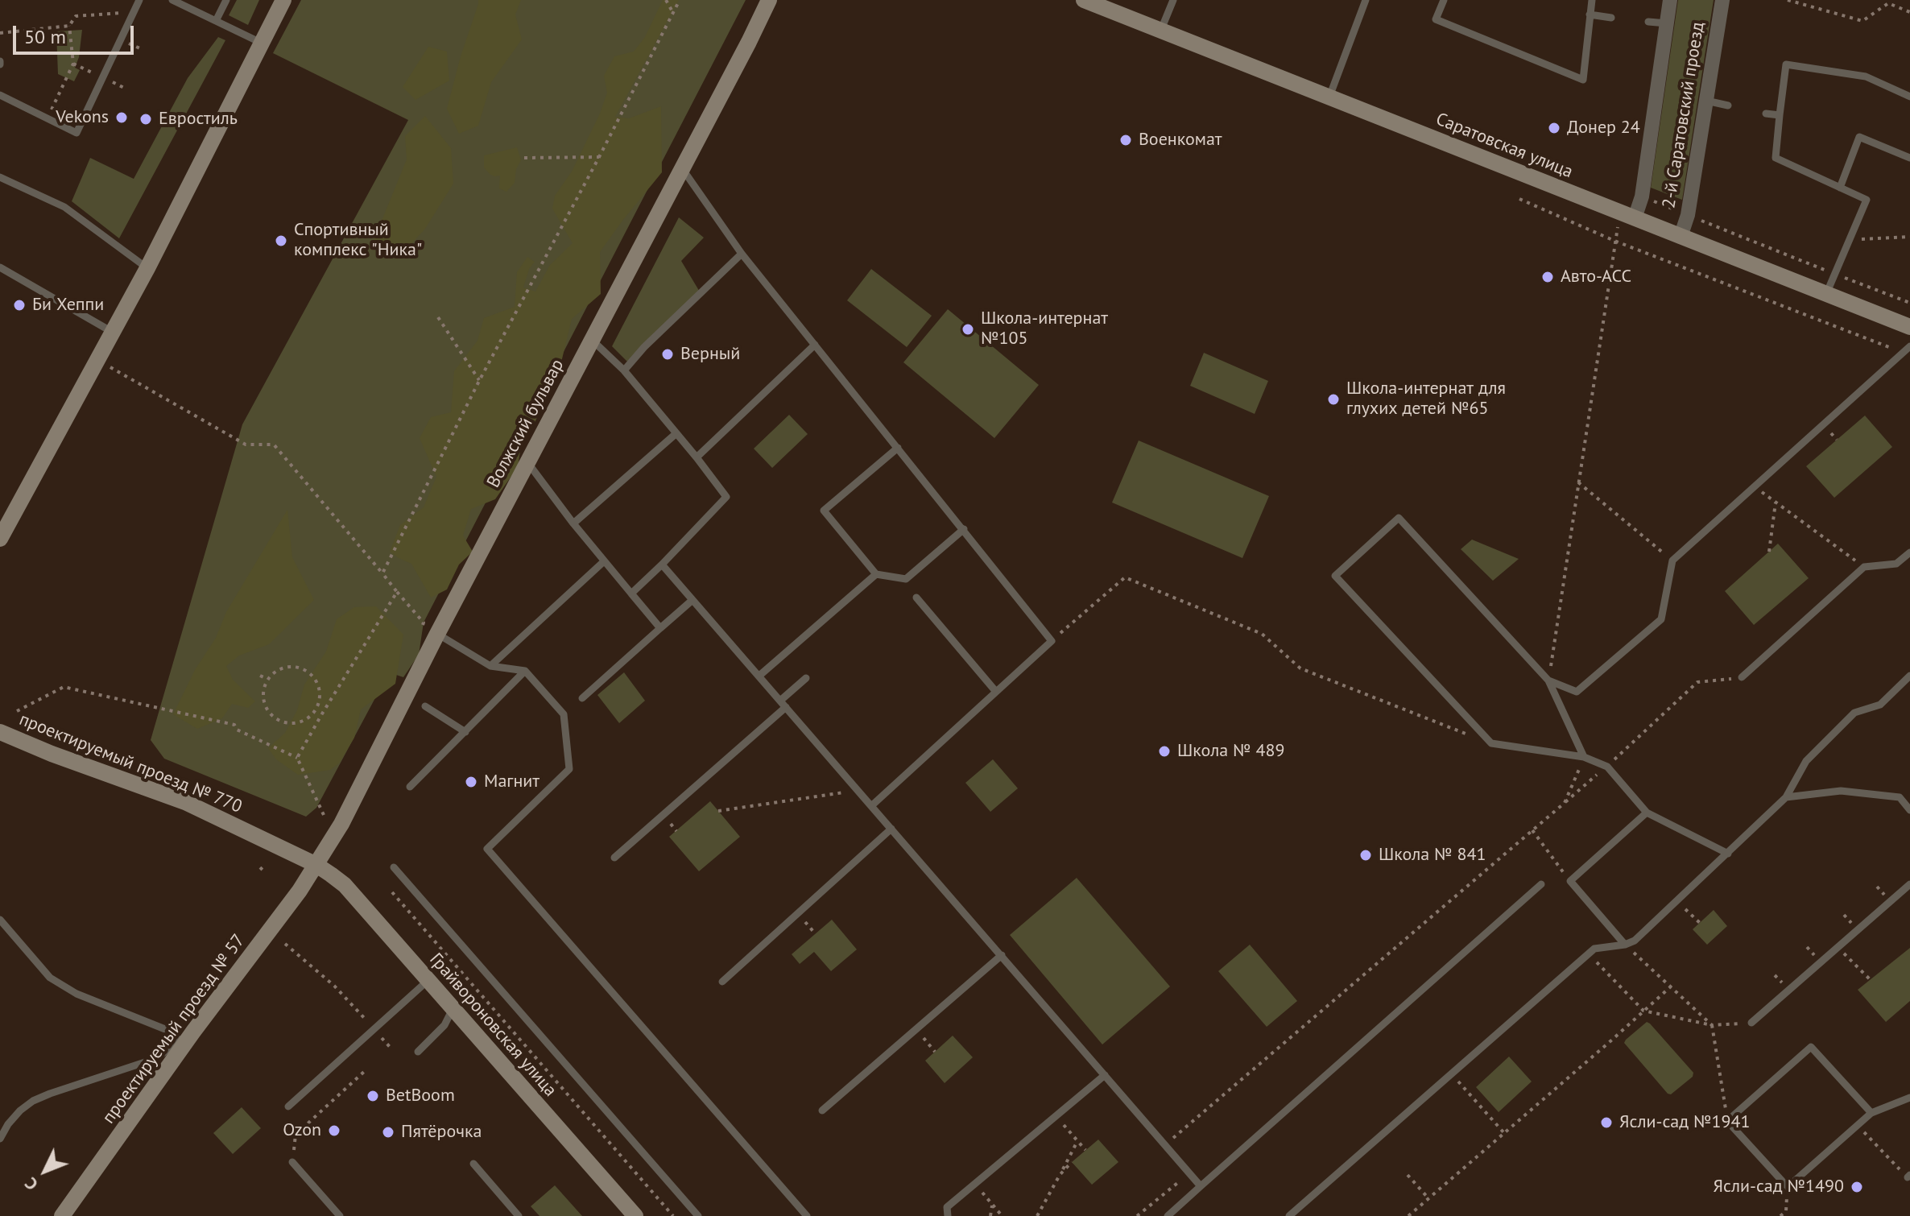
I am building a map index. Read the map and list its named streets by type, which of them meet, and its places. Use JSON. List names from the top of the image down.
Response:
{
  "streets": {
    "main road": [
      "Саратовская улица",
      "Волжский бульвар",
      "проектируемый проезд № 770",
      "Грайвороновская улица",
      "проектируемый проезд № 57"
    ],
    "street": ["2-й Саратовский проезд"]
  },
  "crossings": [
    ["2-й Саратовский проезд", "Саратовская улица"],
    ["Волжский бульвар", "проектируемый проезд № 770"],
    ["Волжский бульвар", "Грайвороновская улица"],
    ["Волжский бульвар", "проектируемый проезд № 57"],
    ["проектируемый проезд № 770", "Грайвороновская улица"],
    ["проектируемый проезд № 770", "проектируемый проезд № 57"],
    ["Грайвороновская улица", "проектируемый проезд № 57"]
  ],
  "places": [
    "Vekons",
    "Евростиль",
    "Донер 24",
    "Военкомат",
    "Спортивный комплекс \"Ника\"",
    "Авто-АСС",
    "Би Хеппи",
    "Школа-интернат №105",
    "Верный",
    "Школа-интернат для глухих детей №65",
    "Школа № 489",
    "Магнит",
    "Школа № 841",
    "BetBoom",
    "Ясли-сад №1941",
    "Ozon",
    "Пятёрочка",
    "Ясли-сад №1490"
  ],
  "scale_bar": "50 m",
  "north": "bottom left"
}
